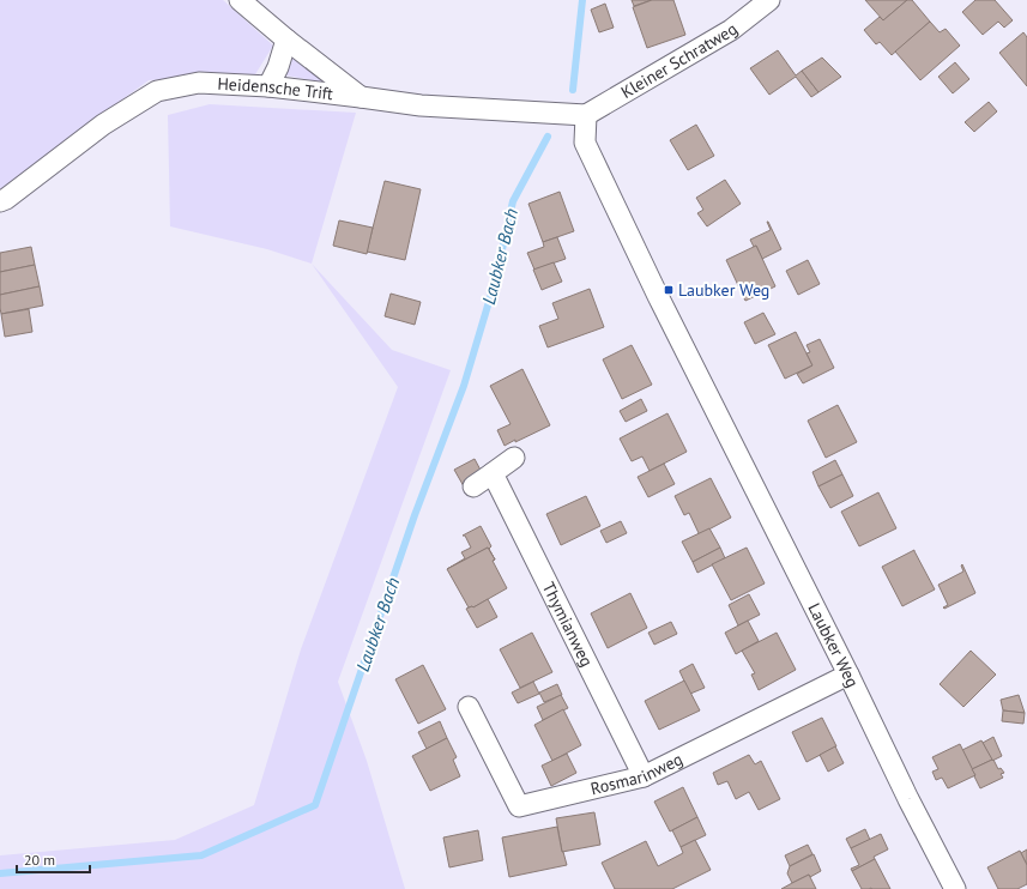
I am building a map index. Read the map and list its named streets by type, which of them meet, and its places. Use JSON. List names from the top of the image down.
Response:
{
  "streets": {
    "street": [
      "Kleiner Schratweg",
      "Heidensche Trift",
      "Thymianweg",
      "Laubker Weg",
      "Rosmarinweg"
    ]
  },
  "crossings": [
    ["Kleiner Schratweg", "Heidensche Trift"],
    ["Kleiner Schratweg", "Laubker Weg"],
    ["Heidensche Trift", "Laubker Weg"],
    ["Thymianweg", "Rosmarinweg"],
    ["Laubker Weg", "Rosmarinweg"]
  ],
  "water": ["Laubker Bach"],
  "places": {
    "transit": ["Laubker Weg"]
  },
  "scale_bar": "20 m"
}
